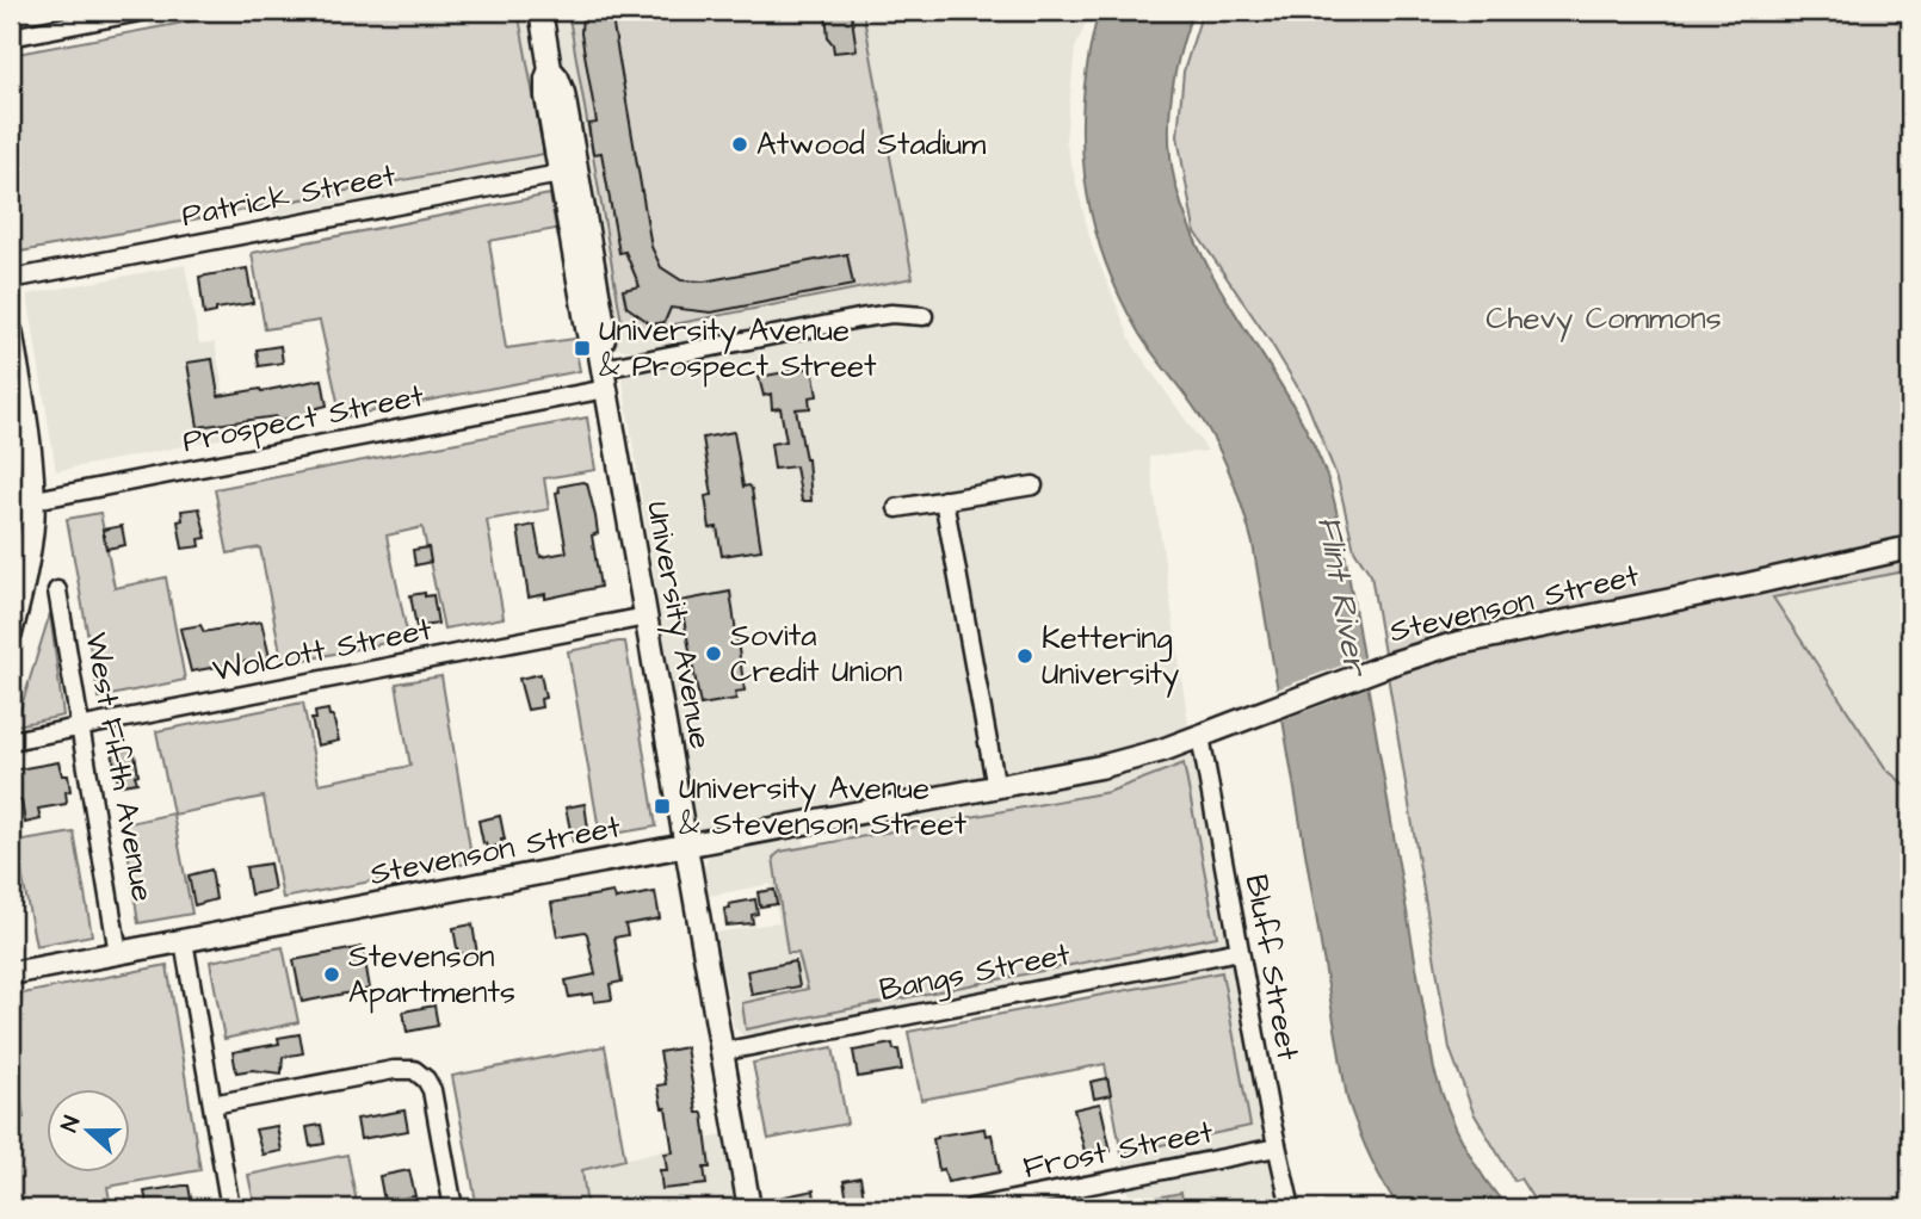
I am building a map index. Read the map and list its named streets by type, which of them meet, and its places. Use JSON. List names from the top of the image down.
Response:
{
  "streets": {
    "street": [
      "Patrick Street",
      "Prospect Street",
      "Stevenson Street",
      "University Avenue",
      "Wolcott Street",
      "West Fifth Avenue",
      "Bluff Street",
      "Bangs Street",
      "Frost Street"
    ]
  },
  "crossings": [
    ["Patrick Street", "University Avenue"],
    ["Prospect Street", "University Avenue"],
    ["Stevenson Street", "University Avenue"],
    ["Stevenson Street", "West Fifth Avenue"],
    ["Stevenson Street", "Bluff Street"],
    ["University Avenue", "Wolcott Street"],
    ["University Avenue", "Bangs Street"],
    ["Wolcott Street", "West Fifth Avenue"],
    ["Bluff Street", "Bangs Street"],
    ["Bluff Street", "Frost Street"]
  ],
  "water": ["Flint River"],
  "parks": ["Chevy Commons"],
  "places": {
    "other": [
      "Atwood Stadium",
      "Sovita Credit Union",
      "Kettering University",
      "Stevenson Apartments"
    ],
    "transit": ["University Avenue & Prospect Street", "University Avenue & Stevenson Street"]
  },
  "north": "left"
}
